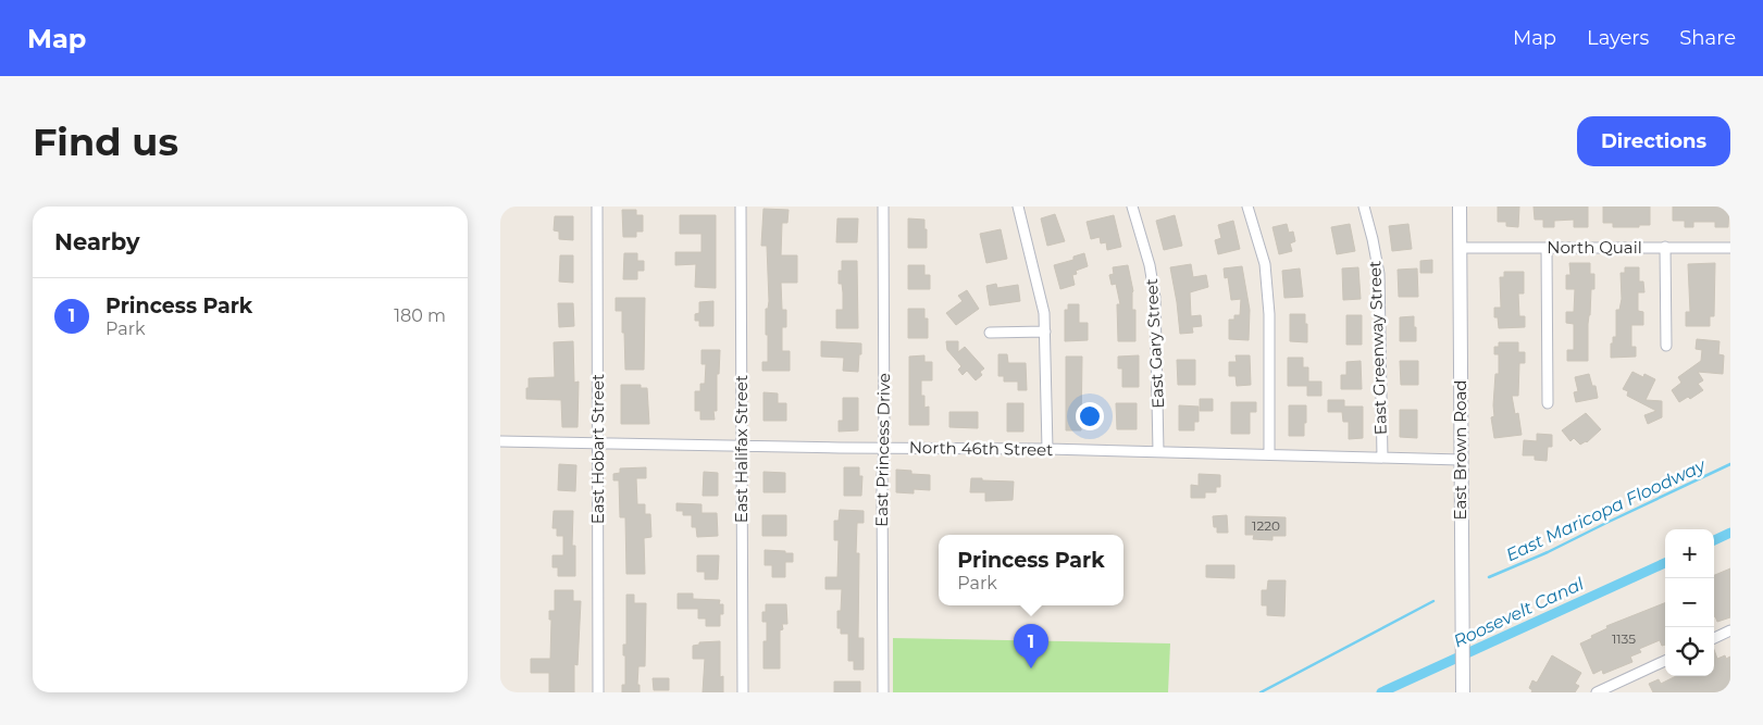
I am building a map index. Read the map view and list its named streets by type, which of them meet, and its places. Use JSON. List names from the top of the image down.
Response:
{
  "streets": {
    "main road": ["East Brown Road"],
    "street": [
      "North Quail",
      "East Gary Street",
      "East Greenway Street",
      "East Hobart Street",
      "East Halifax Street",
      "North 46th Street",
      "East Princess Drive"
    ]
  },
  "crossings": [
    ["North Quail", "East Brown Road"],
    ["East Gary Street", "North 46th Street"],
    ["East Greenway Street", "North 46th Street"],
    ["East Hobart Street", "North 46th Street"],
    ["East Halifax Street", "North 46th Street"],
    ["North 46th Street", "East Princess Drive"],
    ["North 46th Street", "East Brown Road"]
  ],
  "water": ["East Maricopa Floodway", "Roosevelt Canal"],
  "house_numbers": ["1220", "1135"],
  "page": {
    "header": "Map",
    "nav": ["Map", "Layers", "Share"],
    "buttons": "Directions",
    "title": "Find us",
    "heading": "Nearby",
    "list": [
      {
        "mark": "1",
        "name": "Princess Park",
        "note": "Park",
        "value": "180 m"
      }
    ],
    "map_buttons": ["+", "−"],
    "popup": ["Princess Park", "Park"],
    "pins": "1"
  }
}
